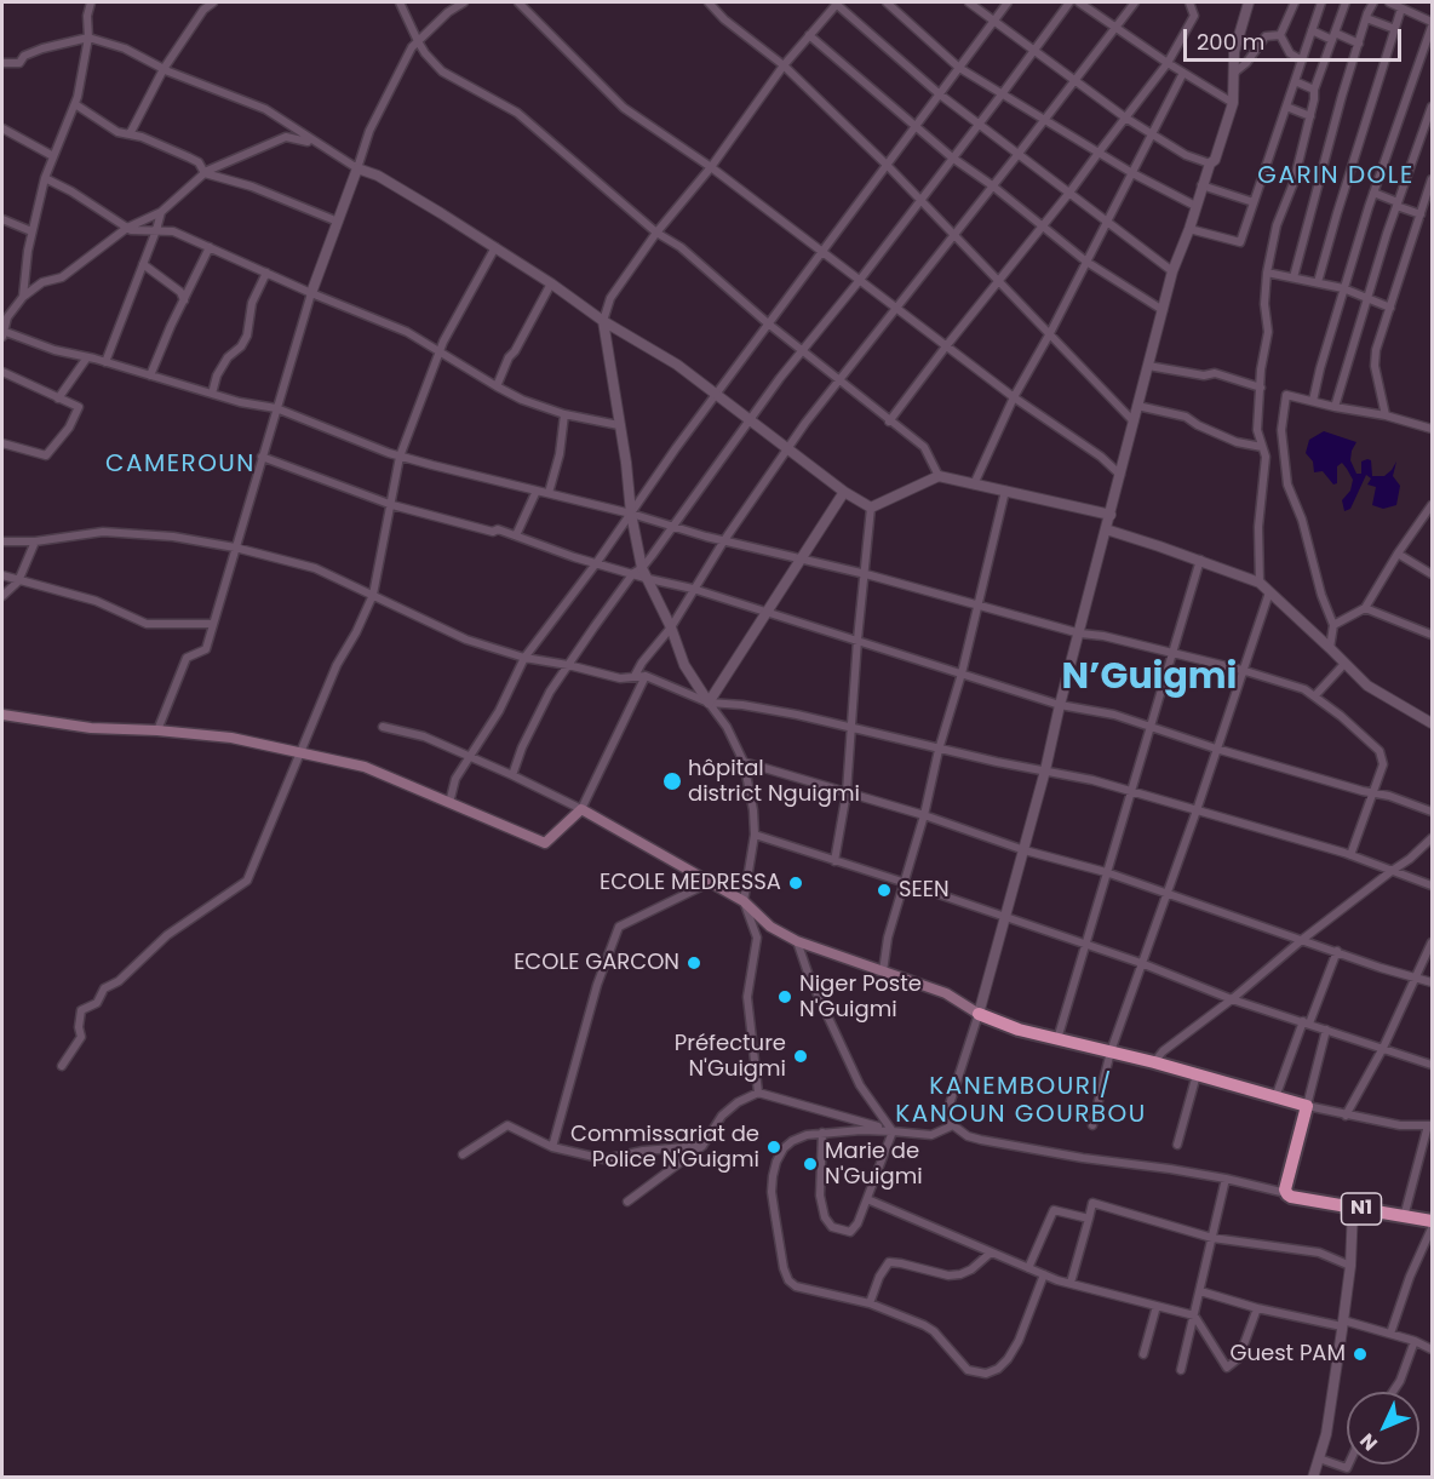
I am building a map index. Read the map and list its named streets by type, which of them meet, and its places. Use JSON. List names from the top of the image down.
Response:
{
  "streets": {
    "highway": ["N1"]
  },
  "districts": [
    "GARIN DOLE",
    "CAMEROUN",
    "N’Guigmi",
    "KANEMBOURI/ KANOUN GOURBOU"
  ],
  "places": [
    "hôpital district Nguigmi",
    "ECOLE MEDRESSA",
    "SEEN",
    "ECOLE GARCON",
    "Niger Poste N'Guigmi",
    "Préfecture N'Guigmi",
    "Commissariat de Police N'Guigmi",
    "Marie de N'Guigmi",
    "Guest PAM"
  ],
  "scale_bar": "200 m",
  "north": "bottom left"
}
